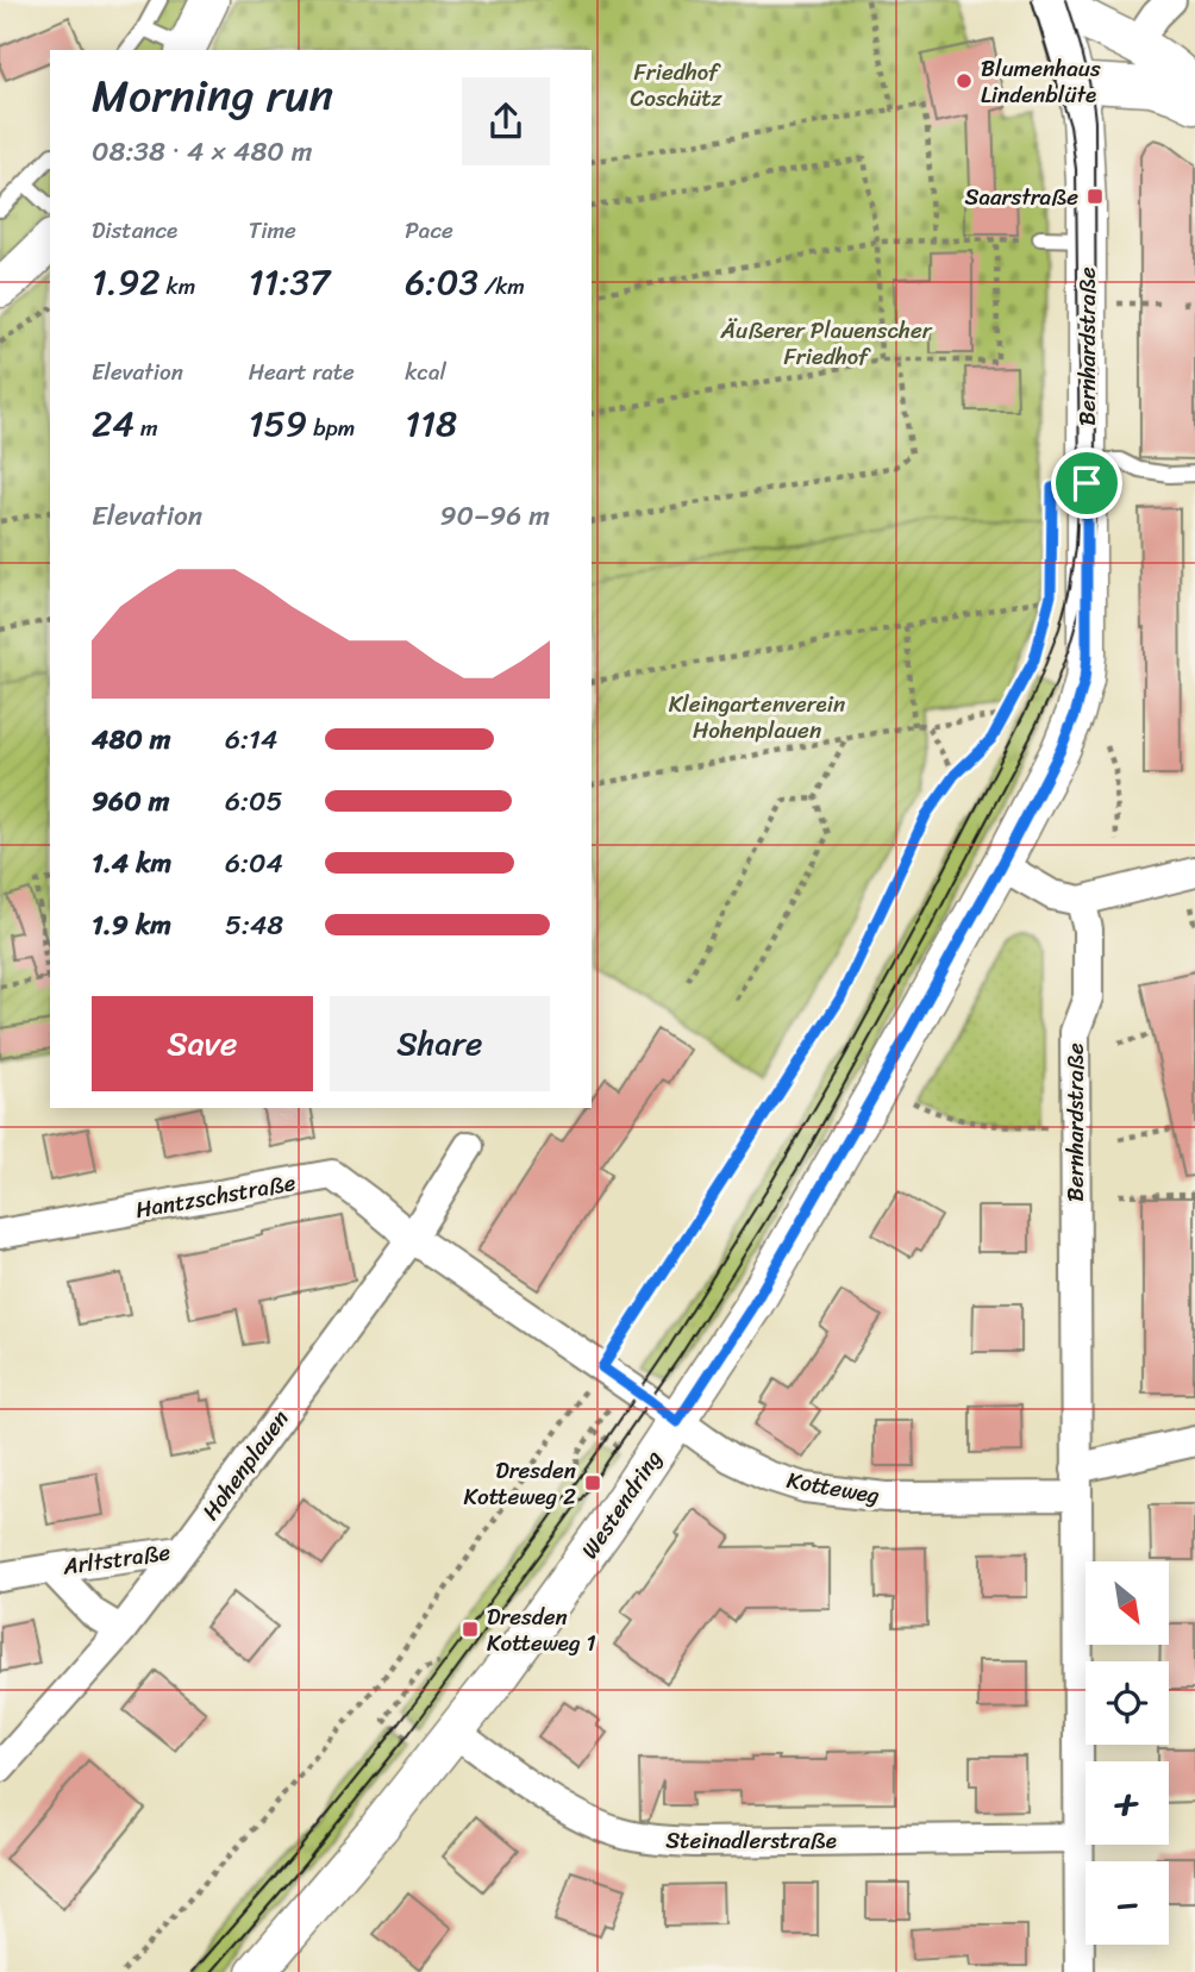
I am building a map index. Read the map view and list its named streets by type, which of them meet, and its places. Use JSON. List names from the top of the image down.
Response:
{
  "streets": {
    "street": [
      "Bernhardstraße",
      "Hantzschstraße",
      "Hohenplauen",
      "Kotteweg",
      "Westendring",
      "Arltstraße",
      "Steinadlerstraße"
    ]
  },
  "crossings": [
    ["Bernhardstraße", "Kotteweg"],
    ["Bernhardstraße", "Westendring"],
    ["Bernhardstraße", "Steinadlerstraße"],
    ["Hantzschstraße", "Hohenplauen"],
    ["Hantzschstraße", "Kotteweg"],
    ["Hohenplauen", "Kotteweg"],
    ["Hohenplauen", "Arltstraße"],
    ["Kotteweg", "Westendring"],
    ["Westendring", "Steinadlerstraße"]
  ],
  "parks": ["Friedhof Coschütz", "Äußerer Plauenscher Friedhof", "Kleingartenverein Hohenplauen"],
  "places": {
    "other": ["Blumenhaus Lindenblüte"],
    "transit": ["Saarstraße", "Dresden Kotteweg 2", "Dresden Kotteweg 1"]
  },
  "north": "bottom right",
  "page": {
    "heading": ["Morning run", "08:38 · 4 × 480 m"],
    "stats": [
      ["Distance", "1.92 km"],
      ["Time", "11:37"],
      ["Pace", "6:03 /km"],
      ["Elevation", "24 m"],
      ["Heart rate", "159 bpm"],
      ["kcal", "118"]
    ],
    "chart": ["Elevation", "90–96 m"],
    "list": [
      {
        "name": "480 m",
        "note": "6:14"
      },
      {
        "name": "960 m",
        "note": "6:05"
      },
      {
        "name": "1.4 km",
        "note": "6:04"
      },
      {
        "name": "1.9 km",
        "note": "5:48"
      }
    ],
    "buttons": ["Save", "Share"],
    "map_buttons": ["+", "−"]
  }
}
